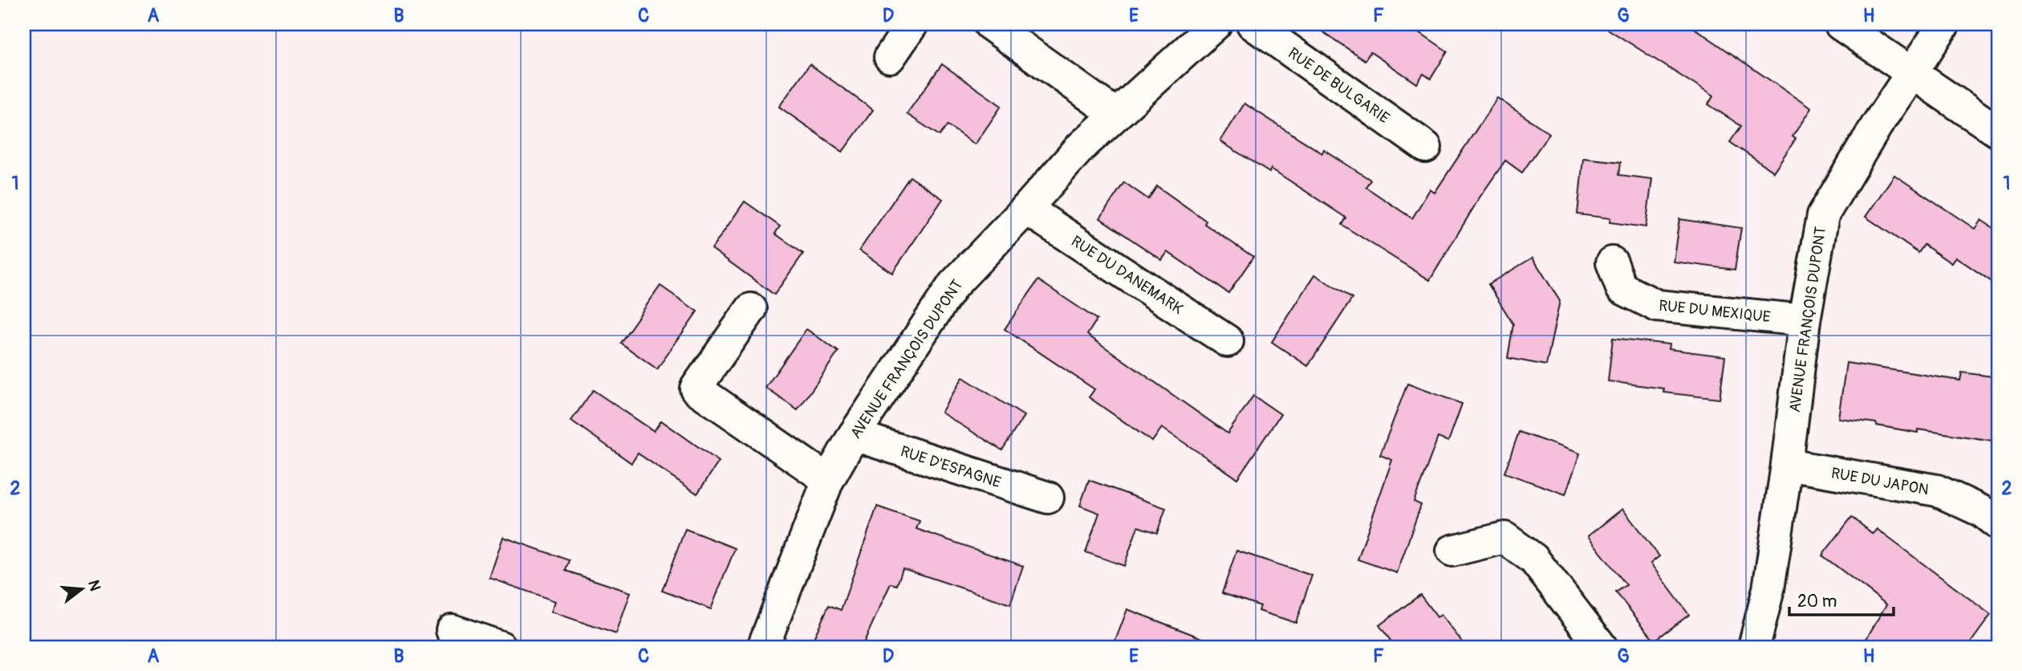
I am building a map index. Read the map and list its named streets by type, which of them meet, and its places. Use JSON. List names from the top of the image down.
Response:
{
  "streets": {
    "street": [
      "RUE DE BULGARIE",
      "RUE DU DANEMARK",
      "RUE DU MEXIQUE",
      "AVENUE FRANÇOIS DUPONT",
      "RUE D'ESPAGNE",
      "RUE DU JAPON"
    ]
  },
  "crossings": [
    ["RUE DU DANEMARK", "AVENUE FRANÇOIS DUPONT"],
    ["RUE DU MEXIQUE", "AVENUE FRANÇOIS DUPONT"],
    ["AVENUE FRANÇOIS DUPONT", "RUE D'ESPAGNE"],
    ["AVENUE FRANÇOIS DUPONT", "RUE DU JAPON"]
  ],
  "scale_bar": "20 m",
  "north": "right",
  "grid": {
    "columns": [
      "A",
      "B",
      "C",
      "D",
      "E",
      "F",
      "G",
      "H"
    ],
    "rows": ["1", "2"]
  }
}
